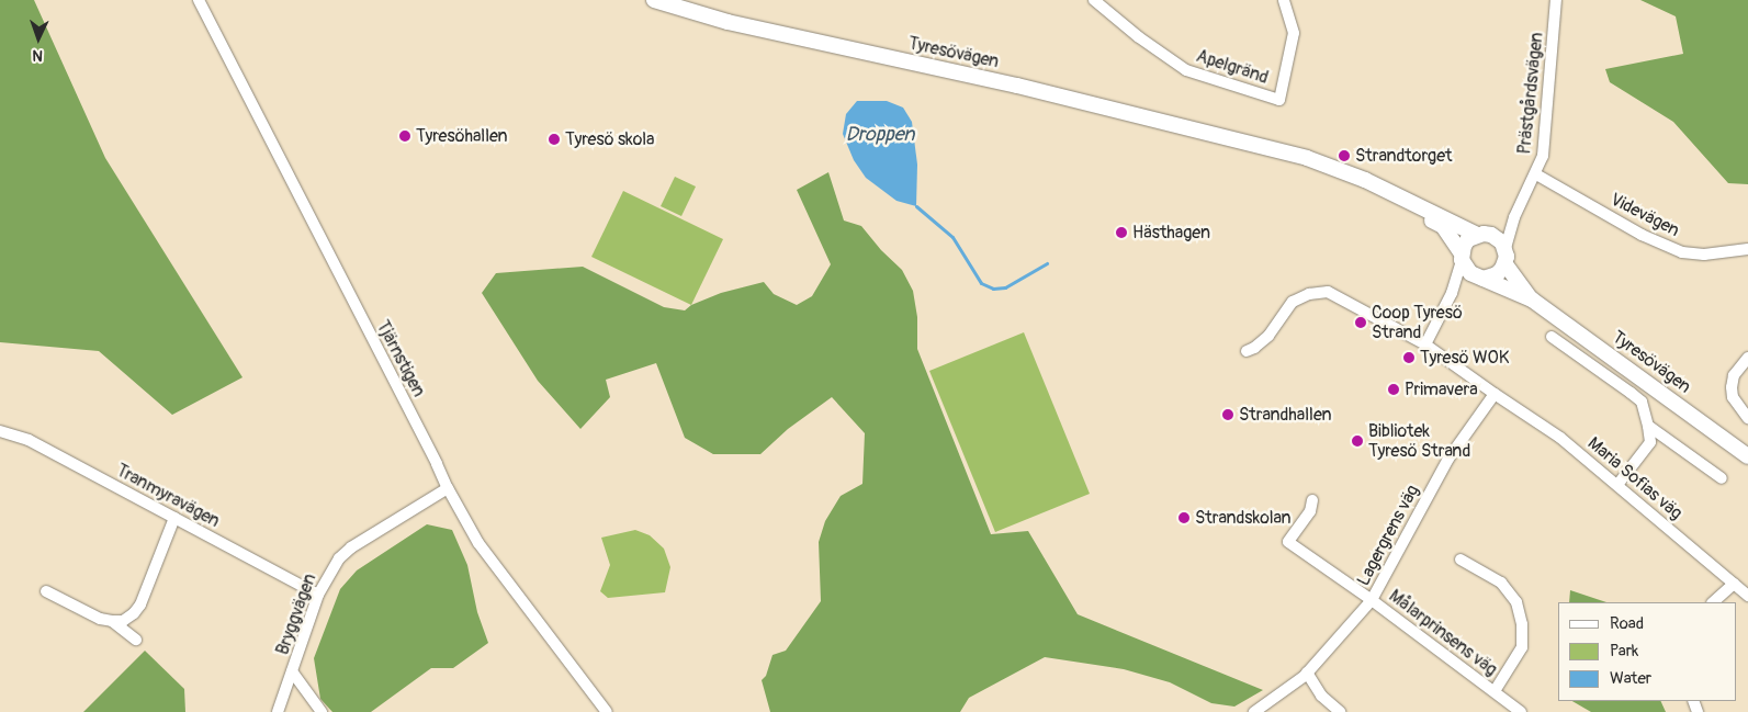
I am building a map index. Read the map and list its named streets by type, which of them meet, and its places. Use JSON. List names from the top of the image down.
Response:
{
  "streets": {
    "main road": ["Tyresövägen"],
    "street": [
      "Apelgränd",
      "Prästgårdsvägen",
      "Videvägen",
      "Tjärnstigen",
      "Maria Sofias väg",
      "Tranmyravägen",
      "Lagergrens väg",
      "Bryggvägen",
      "Målarprinsens väg"
    ]
  },
  "crossings": [
    ["Tyresövägen", "Prästgårdsvägen"],
    ["Prästgårdsvägen", "Videvägen"],
    ["Tjärnstigen", "Bryggvägen"],
    ["Maria Sofias väg", "Lagergrens väg"],
    ["Tranmyravägen", "Bryggvägen"],
    ["Lagergrens väg", "Målarprinsens väg"]
  ],
  "water": ["Droppen"],
  "places": [
    "Tyresöhallen",
    "Tyresö skola",
    "Strandtorget",
    "Hästhagen",
    "Coop Tyresö Strand",
    "Tyresö WOK",
    "Primavera",
    "Strandhallen",
    "Bibliotek Tyresö Strand",
    "Strandskolan"
  ],
  "legend": ["Road", "Park", "Water"],
  "north": "bottom"
}
